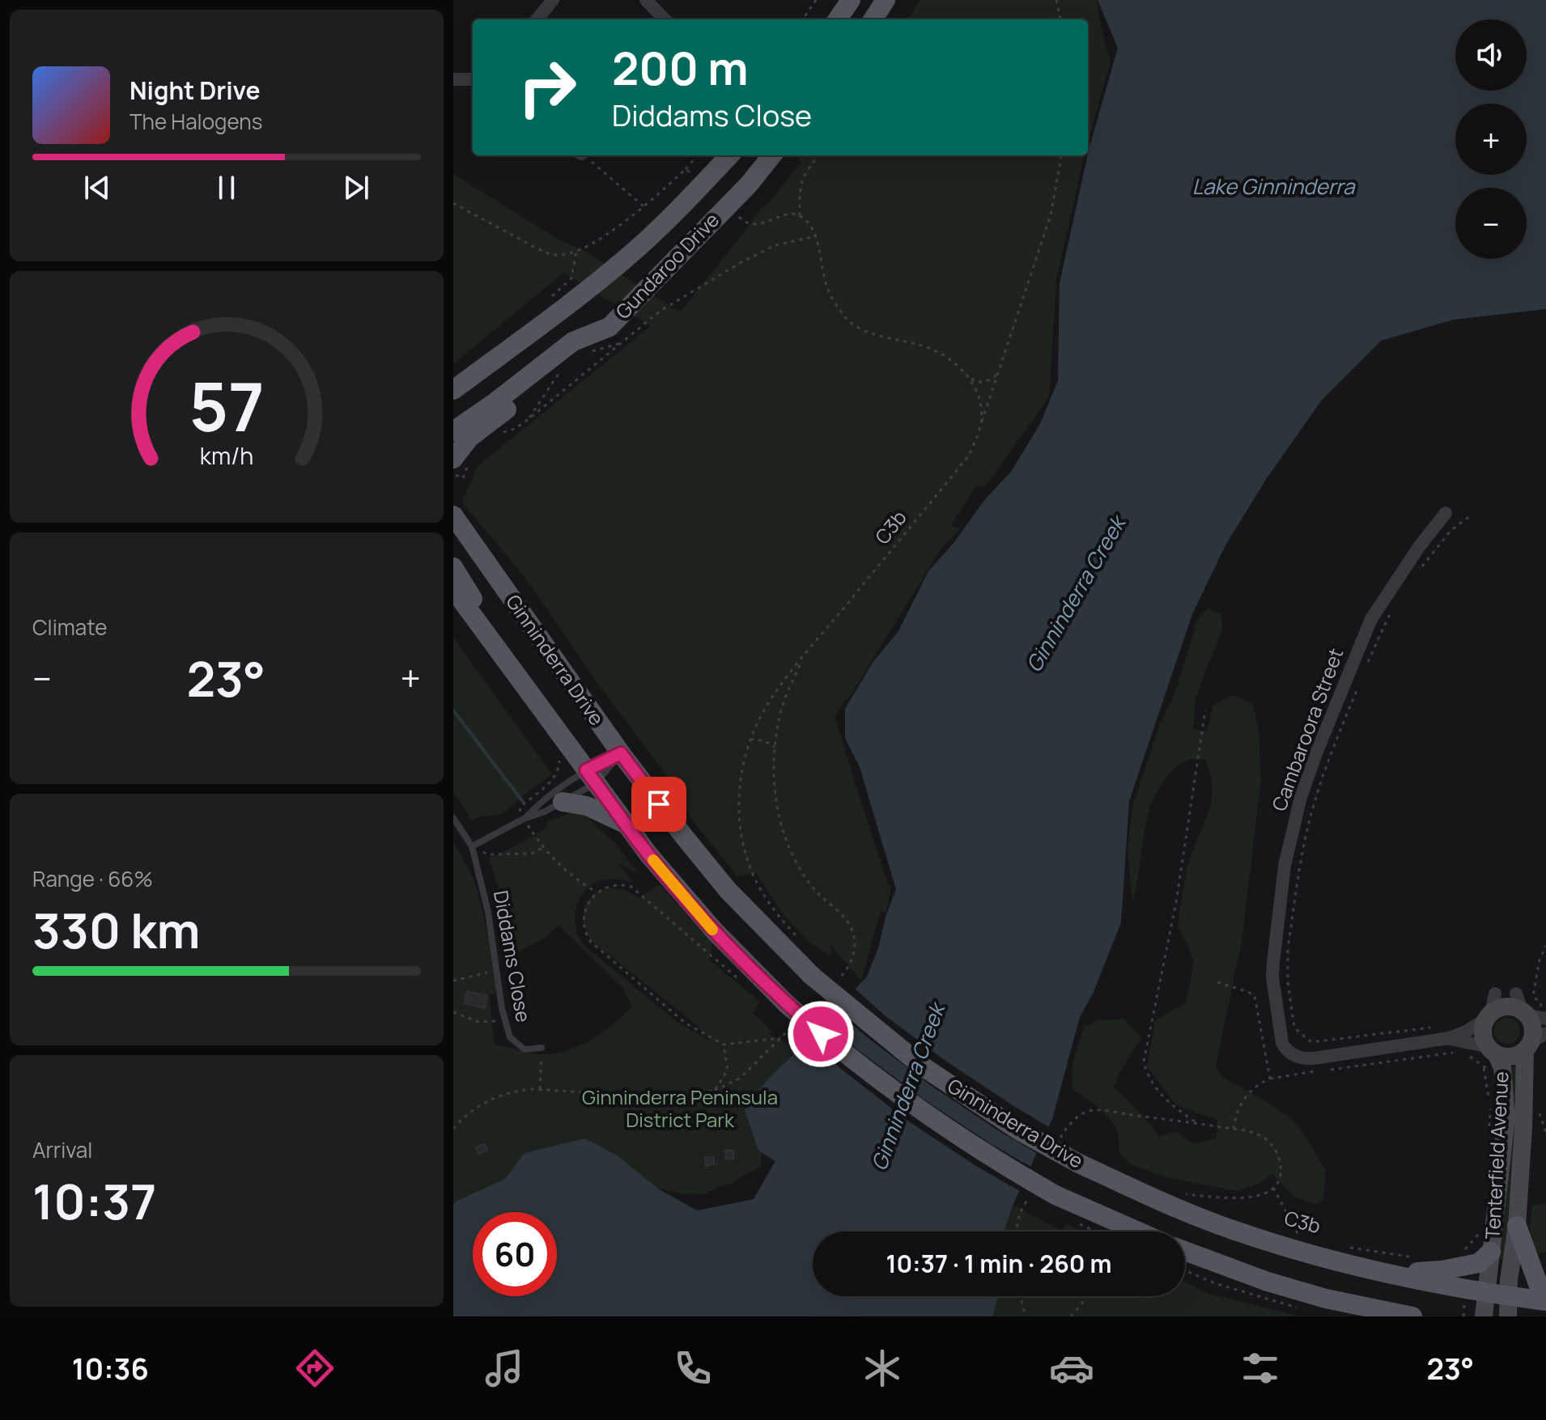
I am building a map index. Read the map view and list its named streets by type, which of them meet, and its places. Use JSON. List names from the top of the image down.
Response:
{
  "streets": {
    "main road": ["Gundaroo Drive", "Ginninderra Drive"],
    "street": ["Cambaroora Street", "Tenterfield Avenue"],
    "lane": ["Diddams Close"],
    "path": ["C3b"]
  },
  "crossings": [
    ["Ginninderra Drive", "Tenterfield Avenue"],
    ["Cambaroora Street", "Tenterfield Avenue"]
  ],
  "water": ["Lake Ginninderra", "Ginninderra Creek"],
  "parks": ["Ginninderra Peninsula District Park"],
  "page": {
    "map_buttons": ["+", "−"],
    "turn": ["200 m", "Diddams Close"],
    "song": ["Night Drive", "The Halogens"],
    "tile": [
      "Climate",
      ["Range · 66%", "330 km"],
      ["Arrival", "10:37"]
    ],
    "heat": ["−", "23°", "+"],
    "limit": "60",
    "trip": "10:37 · 1 min · 260 m",
    "tabs": ["10:36", "23°"],
    "gauge": ["57", "km/h"]
  }
}
